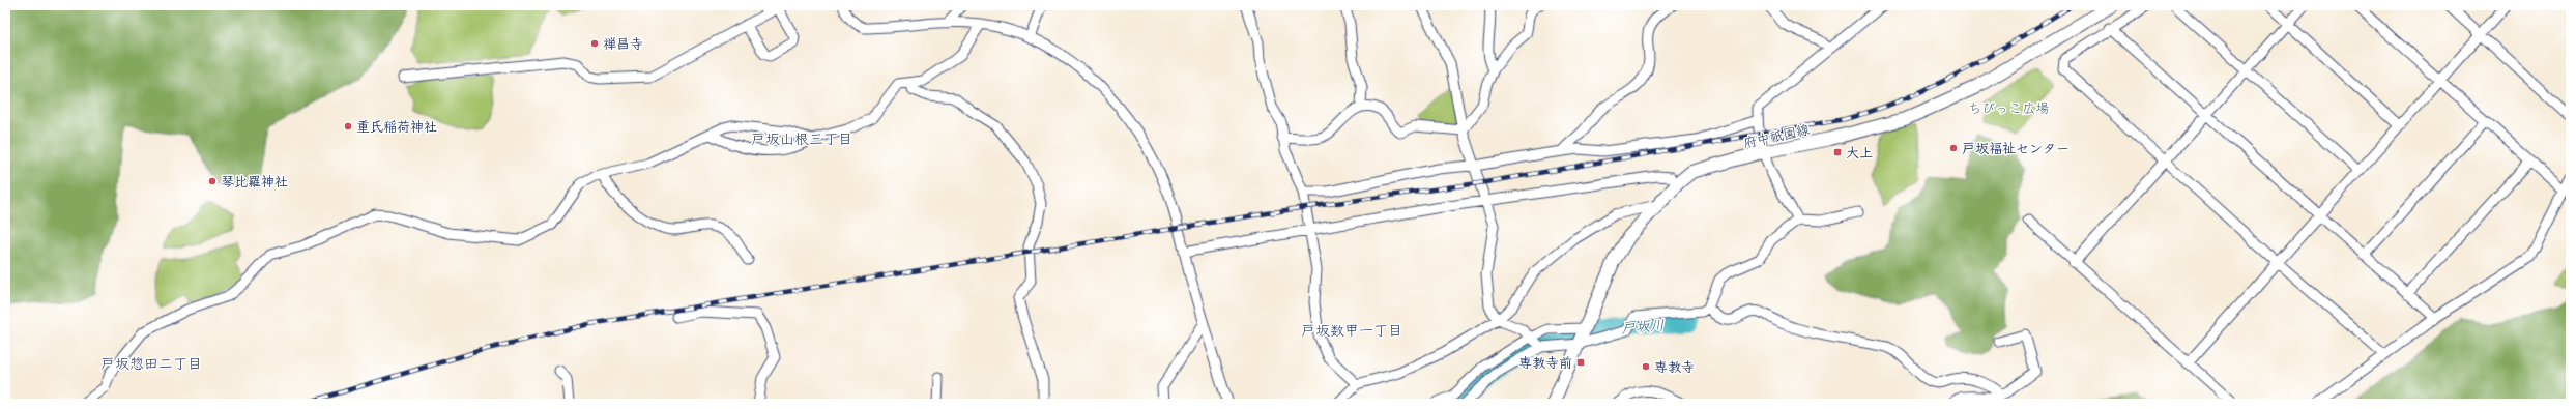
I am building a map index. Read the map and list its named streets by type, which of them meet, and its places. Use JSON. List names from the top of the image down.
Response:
{
  "streets": {
    "main road": ["府中祇園線"]
  },
  "districts": ["戸坂山根三丁目", "戸坂数甲一丁目", "戸坂惣田二丁目"],
  "water": ["戸坂川"],
  "parks": ["ちびっこ広場"],
  "places": {
    "other": [
      "禅昌寺",
      "重氏稲荷神社",
      "戸坂福祉センター",
      "琴比羅神社",
      "専教寺"
    ],
    "transit": ["大上", "専教寺前"]
  }
}
